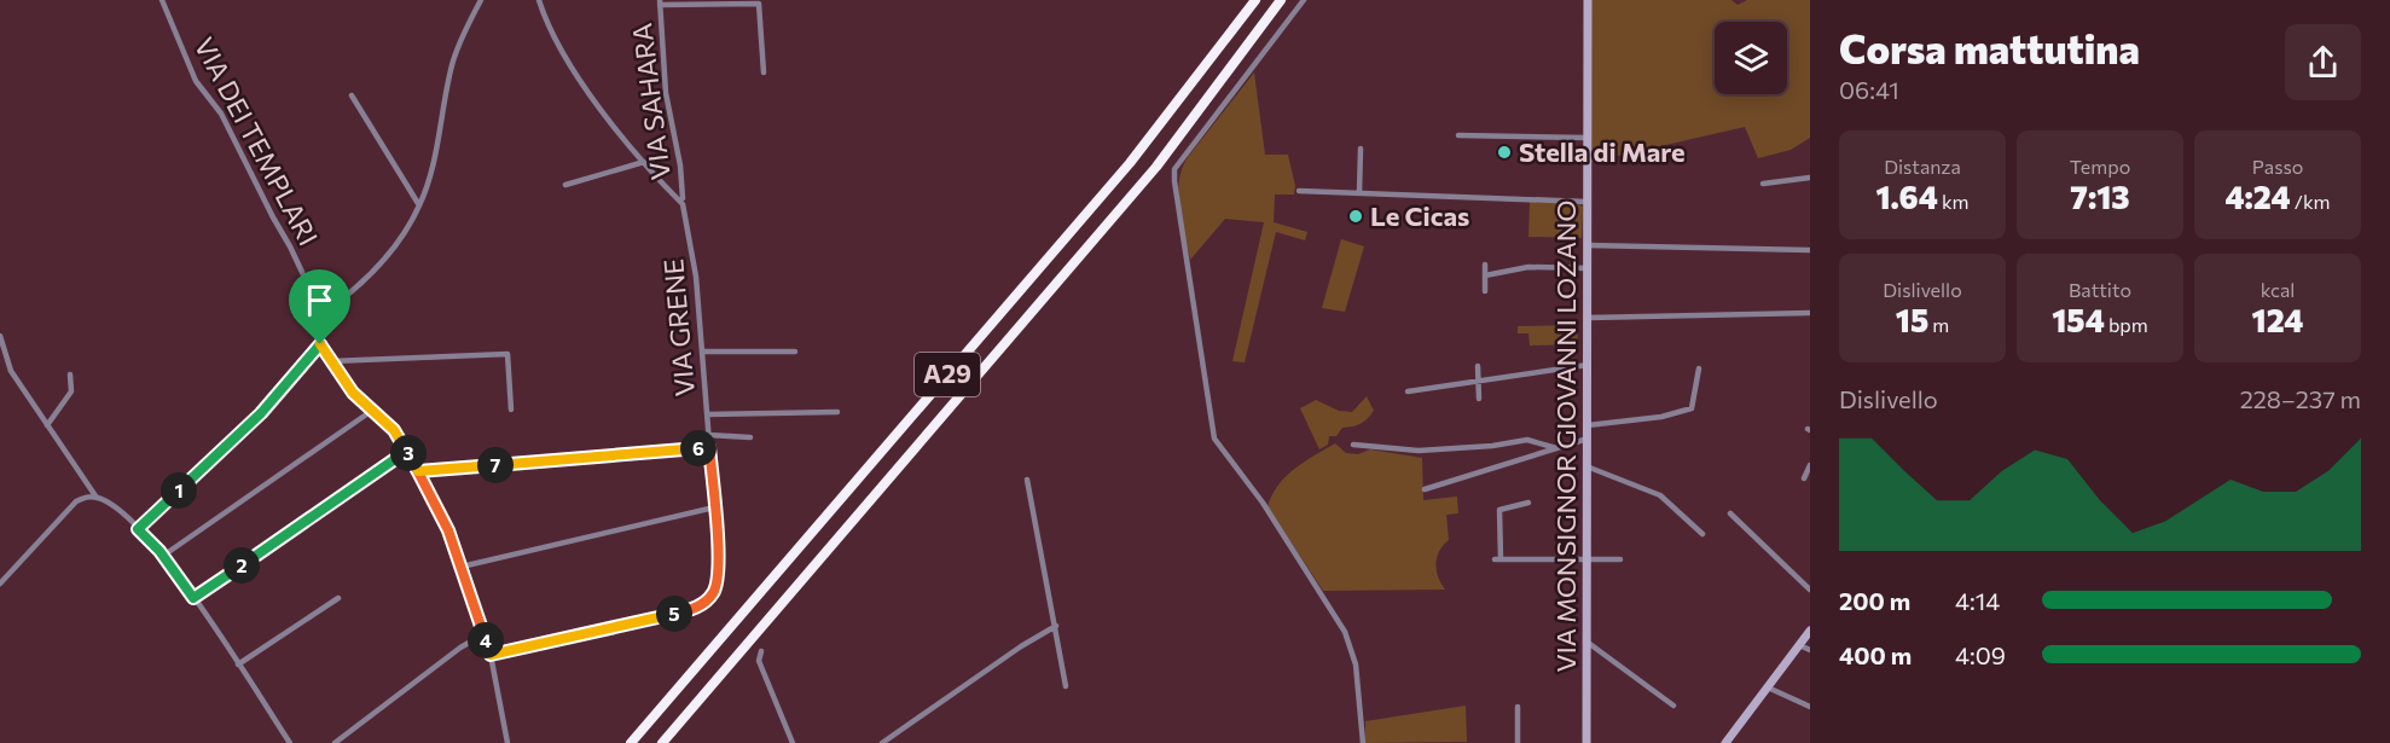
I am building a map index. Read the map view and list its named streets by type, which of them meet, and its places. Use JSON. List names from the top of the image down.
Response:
{
  "streets": {
    "highway": ["A29"],
    "main road": ["VIA MONSIGNOR GIOVANNI LOZANO"],
    "street": ["VIA SAHARA", "VIA DEI TEMPLARI", "VIA GRENE"]
  },
  "places": ["Stella di Mare", "Le Cicas"],
  "page": {
    "heading": ["Corsa mattutina", "06:41"],
    "stats": [
      ["Distanza", "1.64 km"],
      ["Tempo", "7:13"],
      ["Passo", "4:24 /km"],
      ["Dislivello", "15 m"],
      ["Battito", "154 bpm"],
      ["kcal", "124"]
    ],
    "chart": ["Dislivello", "228–237 m"],
    "pins": [
      "6",
      "3",
      "7",
      "1",
      "2",
      "5",
      "4"
    ],
    "list": [
      {
        "name": "200 m",
        "note": "4:14"
      },
      {
        "name": "400 m",
        "note": "4:09"
      }
    ]
  }
}
